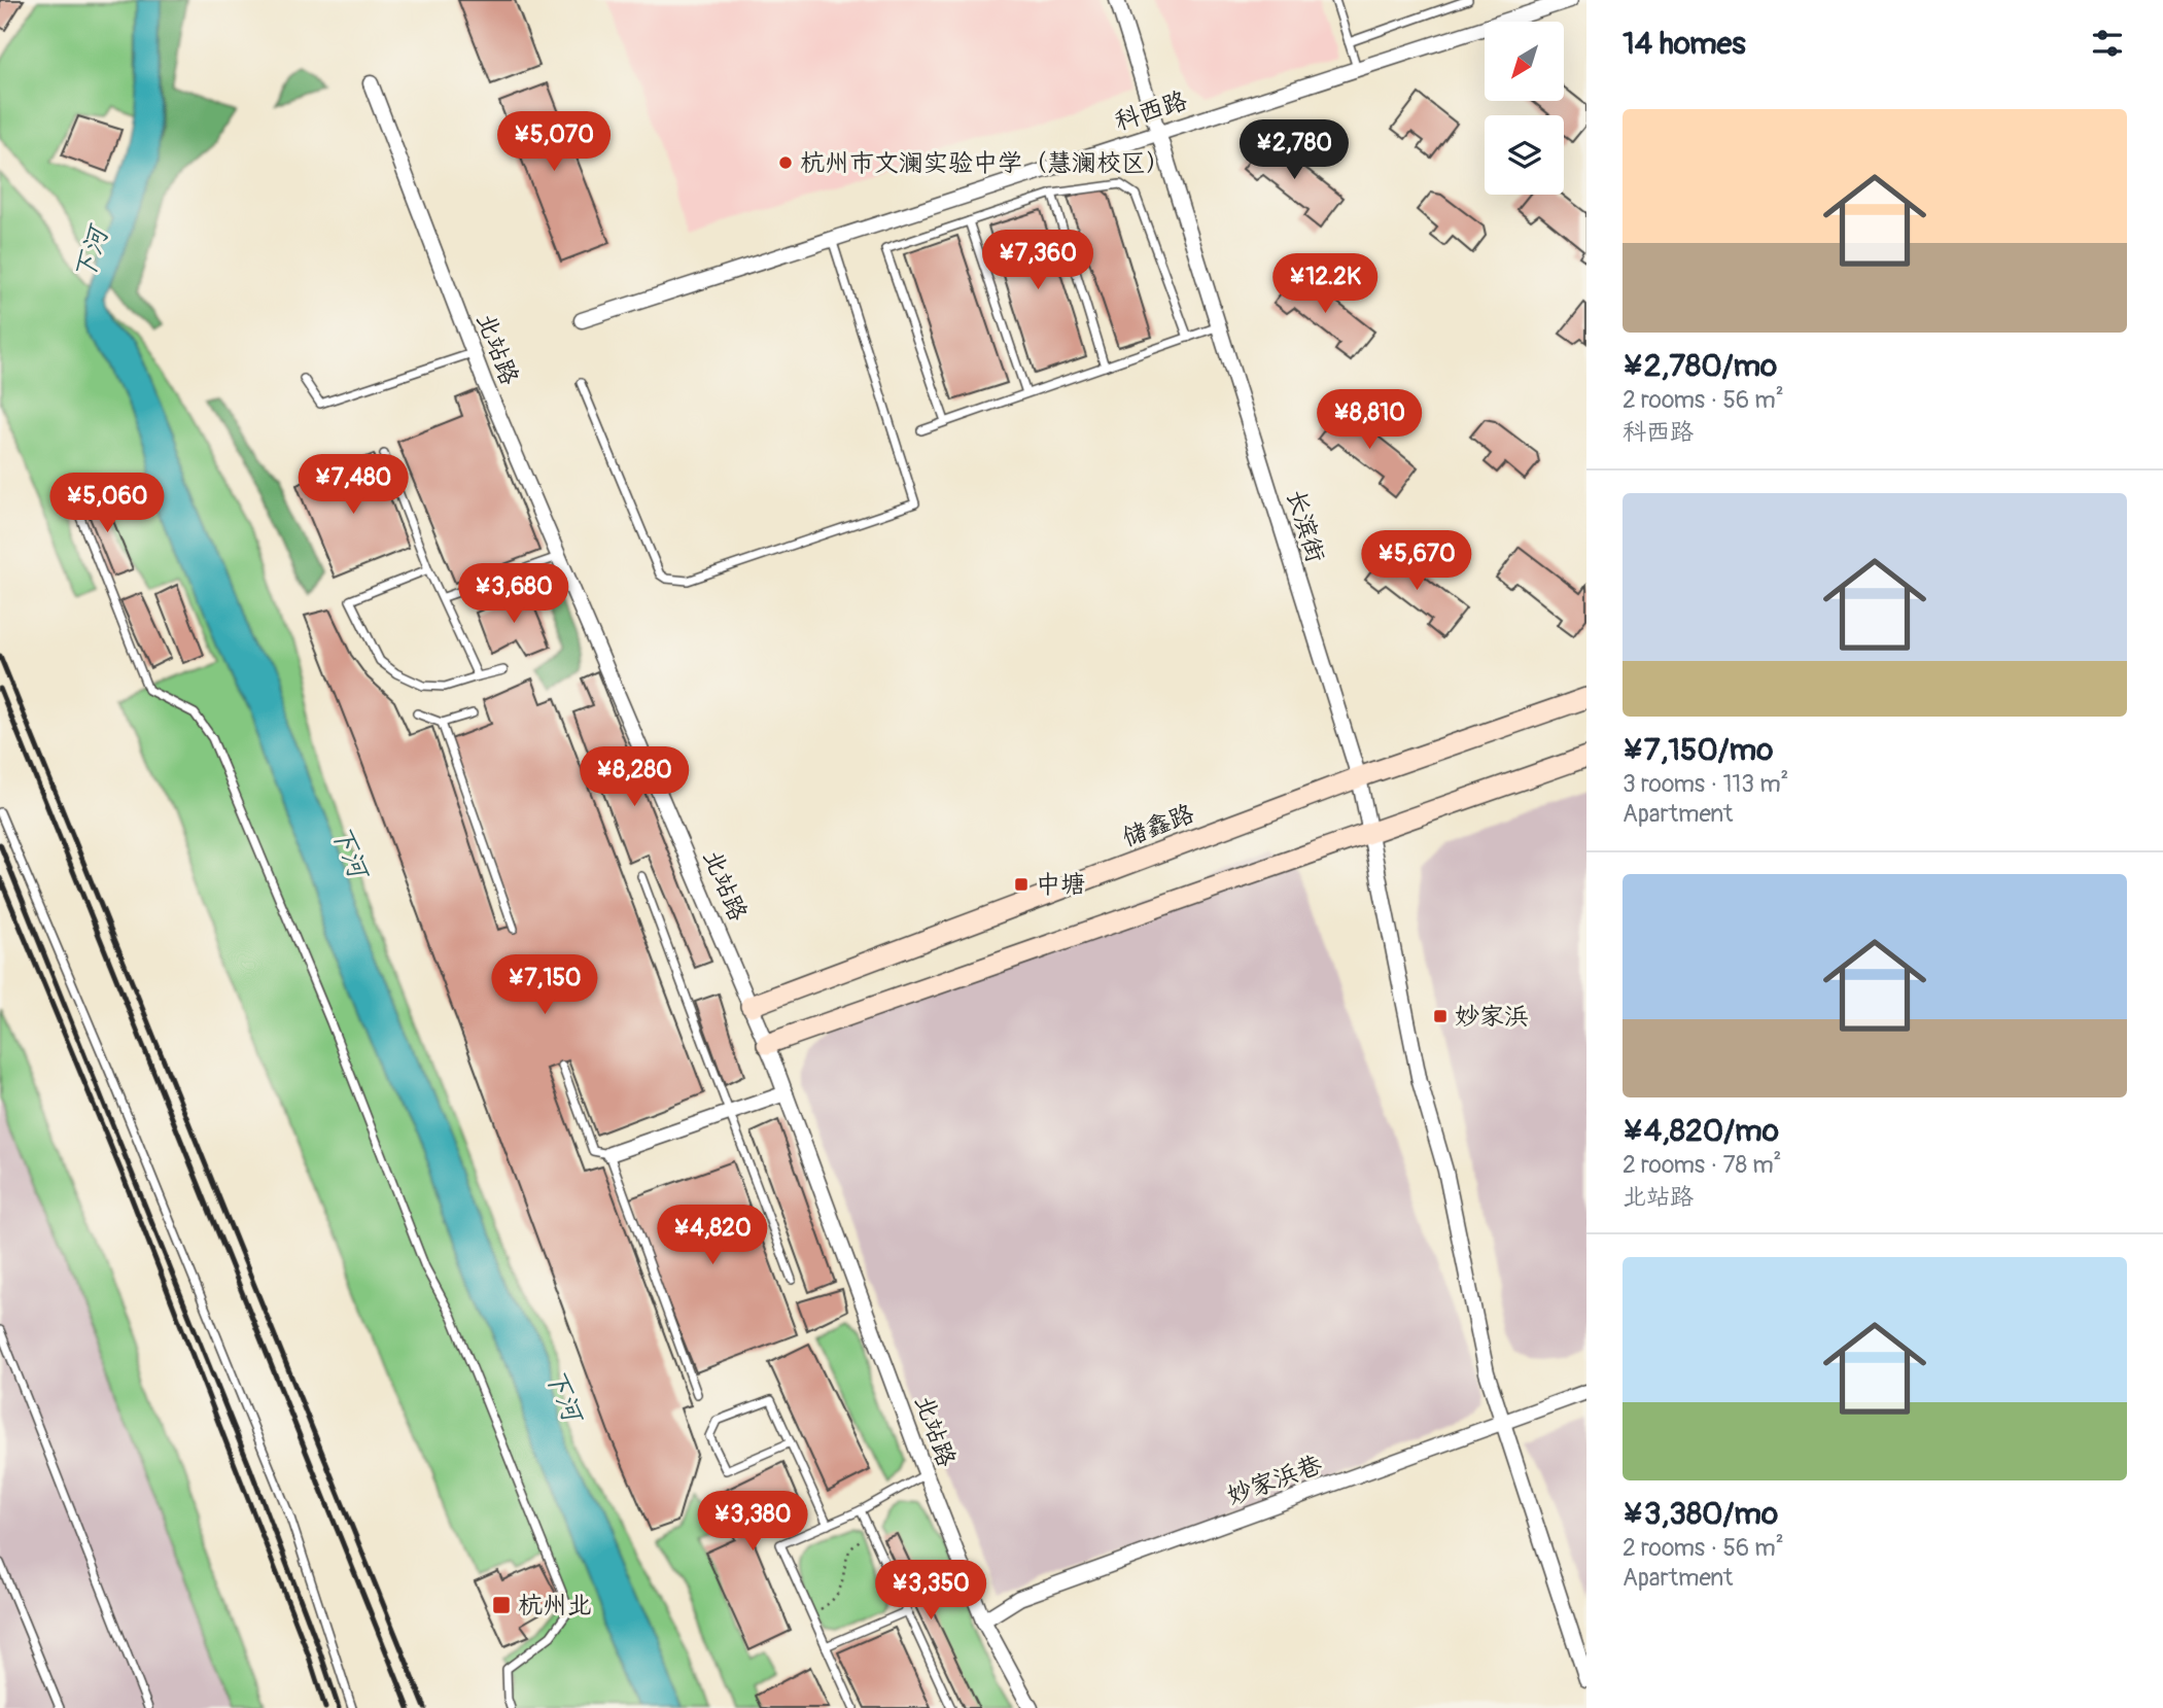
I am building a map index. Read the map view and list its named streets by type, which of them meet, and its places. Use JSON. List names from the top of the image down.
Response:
{
  "streets": {
    "street": [
      "科西路",
      "北站路",
      "长滨街",
      "储鑫路",
      "妙家浜巷"
    ]
  },
  "crossings": [
    ["科西路", "长滨街"],
    ["北站路", "储鑫路"],
    ["北站路", "妙家浜巷"],
    ["长滨街", "储鑫路"],
    ["长滨街", "妙家浜巷"]
  ],
  "water": ["下河"],
  "places": {
    "other": ["杭州市文澜实验中学（慧澜校区）"],
    "transit": ["中塘", "妙家浜", "杭州北"]
  },
  "north": "bottom left",
  "page": {
    "heading": "14 homes",
    "list": [
      {
        "name": "¥2,780/mo",
        "note": "2 rooms · 56 m² · 科西路"
      },
      {
        "name": "¥7,150/mo",
        "note": "3 rooms · 113 m² · Apartment"
      },
      {
        "name": "¥4,820/mo",
        "note": "2 rooms · 78 m² · 北站路"
      },
      {
        "name": "¥3,380/mo",
        "note": "2 rooms · 56 m² · Apartment"
      }
    ],
    "price": [
      "¥5,070",
      "¥2,780",
      "¥7,360",
      "¥12.2K",
      "¥8,810",
      "¥7,480",
      "¥5,060",
      "¥5,670",
      "¥3,680",
      "¥8,280",
      "¥7,150",
      "¥4,820",
      "¥3,380",
      "¥3,350"
    ]
  }
}
